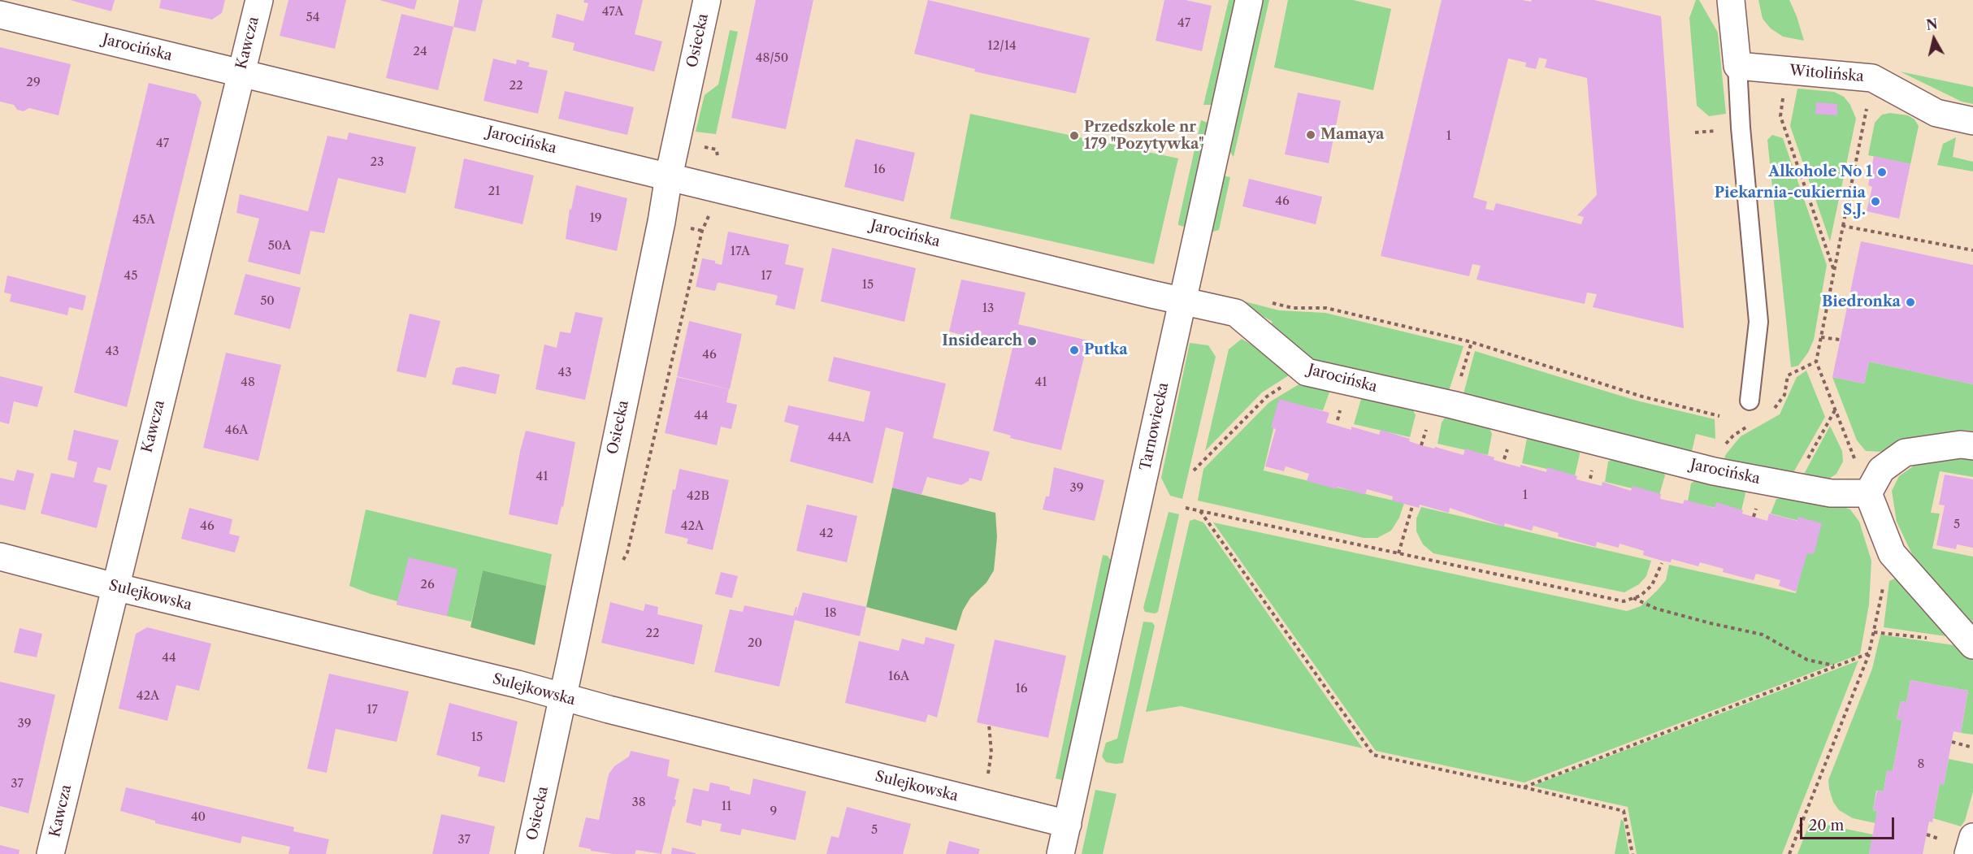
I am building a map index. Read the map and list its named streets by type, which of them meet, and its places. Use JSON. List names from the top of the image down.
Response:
{
  "streets": {
    "street": [
      "Osiecka",
      "Kawcza",
      "Jarocińska",
      "Witolińska",
      "Tarnowiecka",
      "Sulejkowska"
    ]
  },
  "crossings": [
    ["Osiecka", "Jarocińska"],
    ["Osiecka", "Sulejkowska"],
    ["Kawcza", "Jarocińska"],
    ["Kawcza", "Sulejkowska"],
    ["Jarocińska", "Tarnowiecka"],
    ["Tarnowiecka", "Sulejkowska"]
  ],
  "places": [
    "Mamaya",
    "Przedszkole nr 179 \"Pozytywka\"",
    "Alkohole No 1",
    "Piekarnia-cukiernia S.J.",
    "Biedronka",
    "Insidearch",
    "Putka"
  ],
  "house_numbers": [
    "47A",
    "54",
    "47",
    "12/14",
    "24",
    "48/50",
    "29",
    "22",
    "1",
    "47",
    "23",
    "16",
    "21",
    "46",
    "19",
    "45A",
    "50A",
    "17A",
    "45",
    "17",
    "15",
    "50",
    "13",
    "43",
    "46",
    "43",
    "48",
    "41",
    "44",
    "46A",
    "44A",
    "41",
    "39",
    "1",
    "42B",
    "5",
    "46",
    "42A",
    "42",
    "26",
    "18",
    "22",
    "20",
    "44",
    "16A",
    "16",
    "42A",
    "17",
    "39",
    "15",
    "8",
    "37",
    "38",
    "11",
    "9",
    "40",
    "5",
    "37"
  ],
  "scale_bar": "20 m",
  "north": "top"
}
